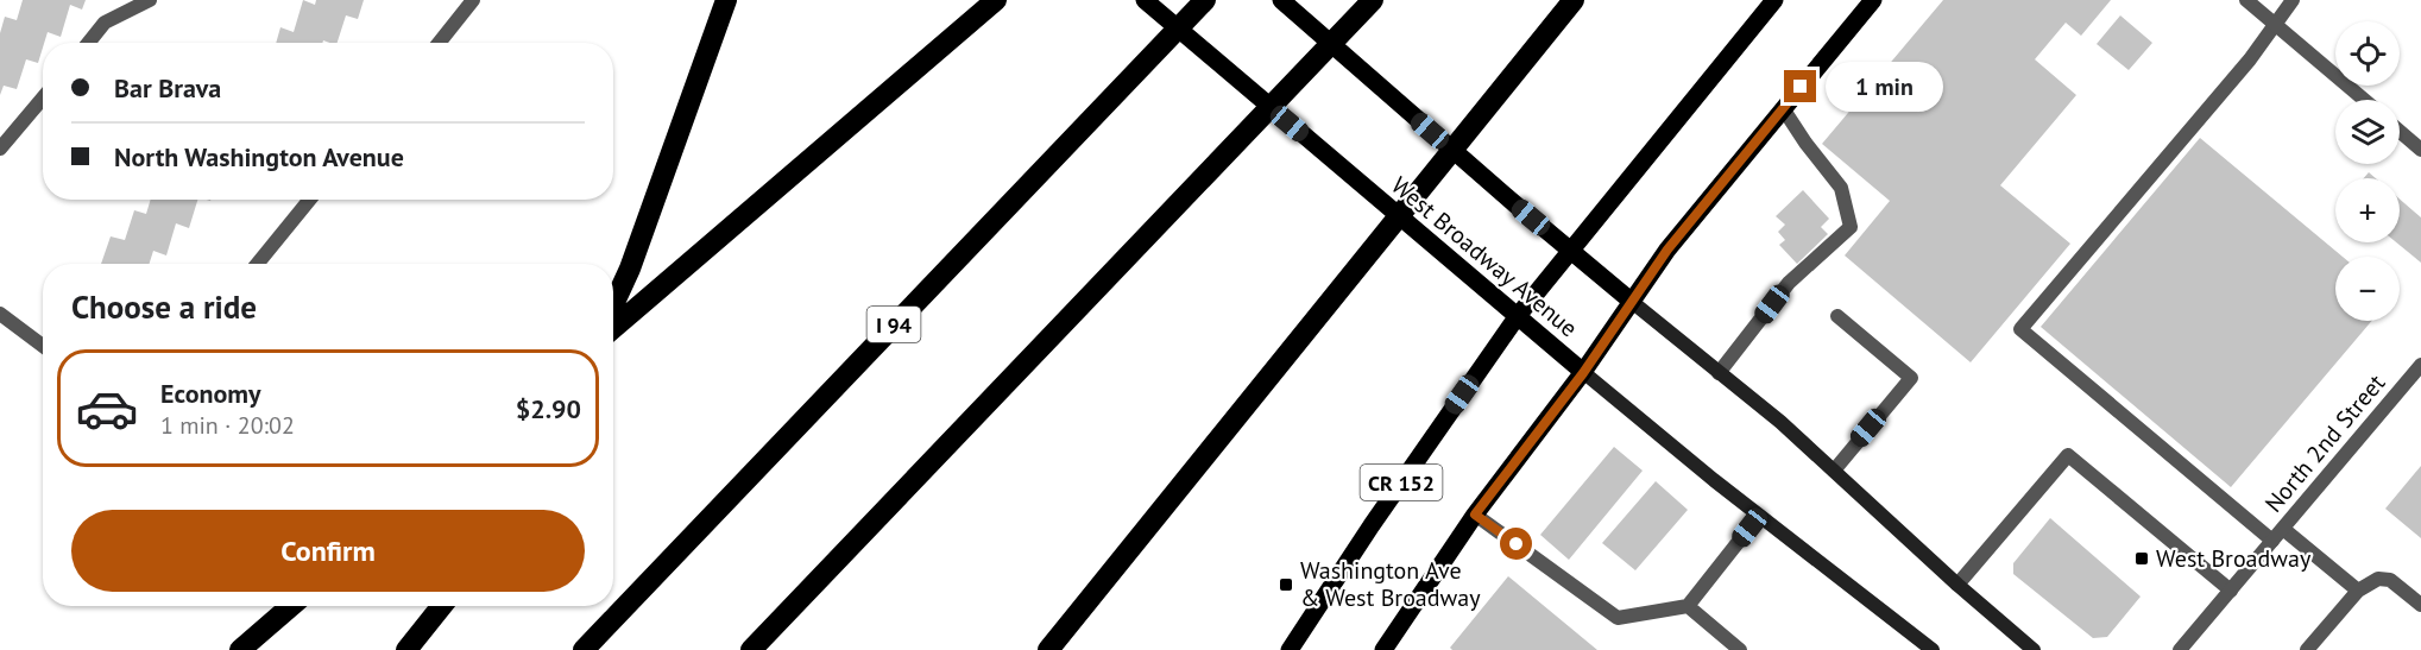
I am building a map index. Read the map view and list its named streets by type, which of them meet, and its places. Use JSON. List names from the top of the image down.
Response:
{
  "streets": {
    "highway": ["I 94"],
    "main road": ["West Broadway Avenue", "CR 152"],
    "street": ["North 2nd Street"]
  },
  "crossings": [
    ["West Broadway Avenue", "CR 152"]
  ],
  "places": {
    "transit": ["West Broadway", "Washington Ave & West Broadway"]
  },
  "page": {
    "map_buttons": ["+", "−"],
    "banner": ["Bar Brava", "North Washington Avenue"],
    "bubble": "1 min",
    "heading": "Choose a ride",
    "list": [
      {
        "name": "Economy",
        "note": "1 min · 20:02",
        "value": "$2.90"
      }
    ],
    "buttons": "Confirm"
  }
}
